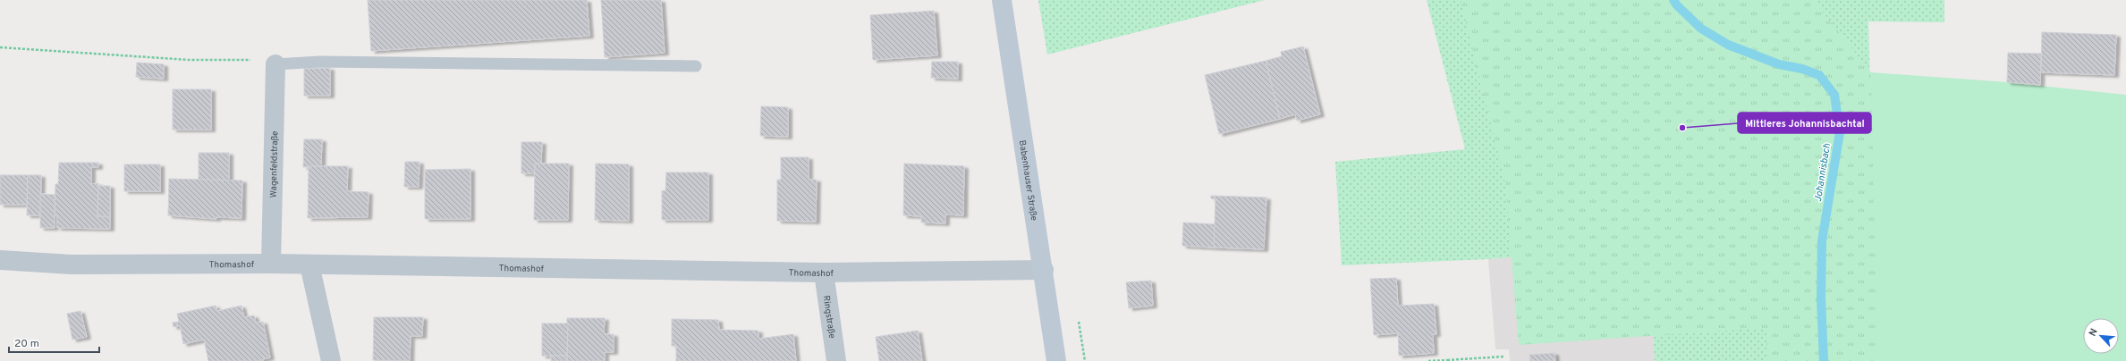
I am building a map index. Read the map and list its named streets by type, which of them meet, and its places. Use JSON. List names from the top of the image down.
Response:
{
  "streets": {
    "main road": ["Babenhauser Straße"],
    "street": ["Wagenfeldstraße", "Thomashof", "Ringstraße"]
  },
  "crossings": [
    ["Wagenfeldstraße", "Thomashof"],
    ["Babenhauser Straße", "Thomashof"],
    ["Thomashof", "Ringstraße"]
  ],
  "water": ["Johannisbach"],
  "places": ["Mittleres Johannisbachtal"],
  "scale_bar": "20 m",
  "north": "top left"
}
